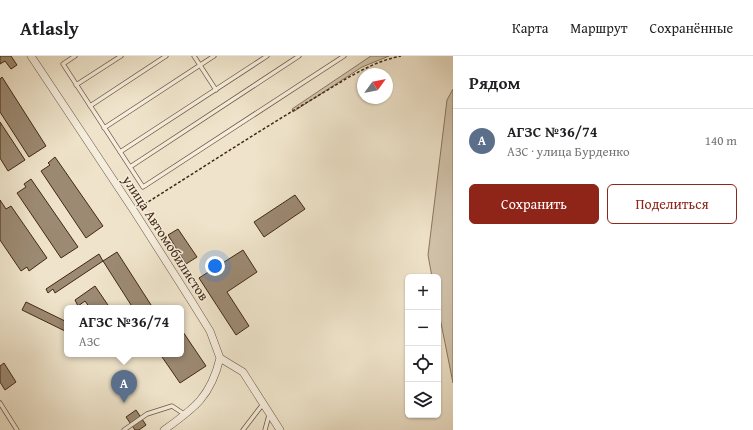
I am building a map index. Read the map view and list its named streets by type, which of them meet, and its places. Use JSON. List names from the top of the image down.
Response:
{
  "streets": {
    "street": ["улица Автомобилистов"]
  },
  "north": "top right",
  "page": {
    "header": "Atlasly",
    "nav": ["Карта", "Маршрут", "Сохранённые"],
    "heading": "Рядом",
    "list": [
      {
        "mark": "A",
        "name": "АГЗС №36/74",
        "note": "АЗС · улица Бурденко",
        "value": "140 m"
      }
    ],
    "buttons": ["Сохранить", "Поделиться"],
    "map_buttons": ["+", "−"],
    "popup": ["АГЗС №36/74", "АЗС"],
    "pins": "A"
  }
}
